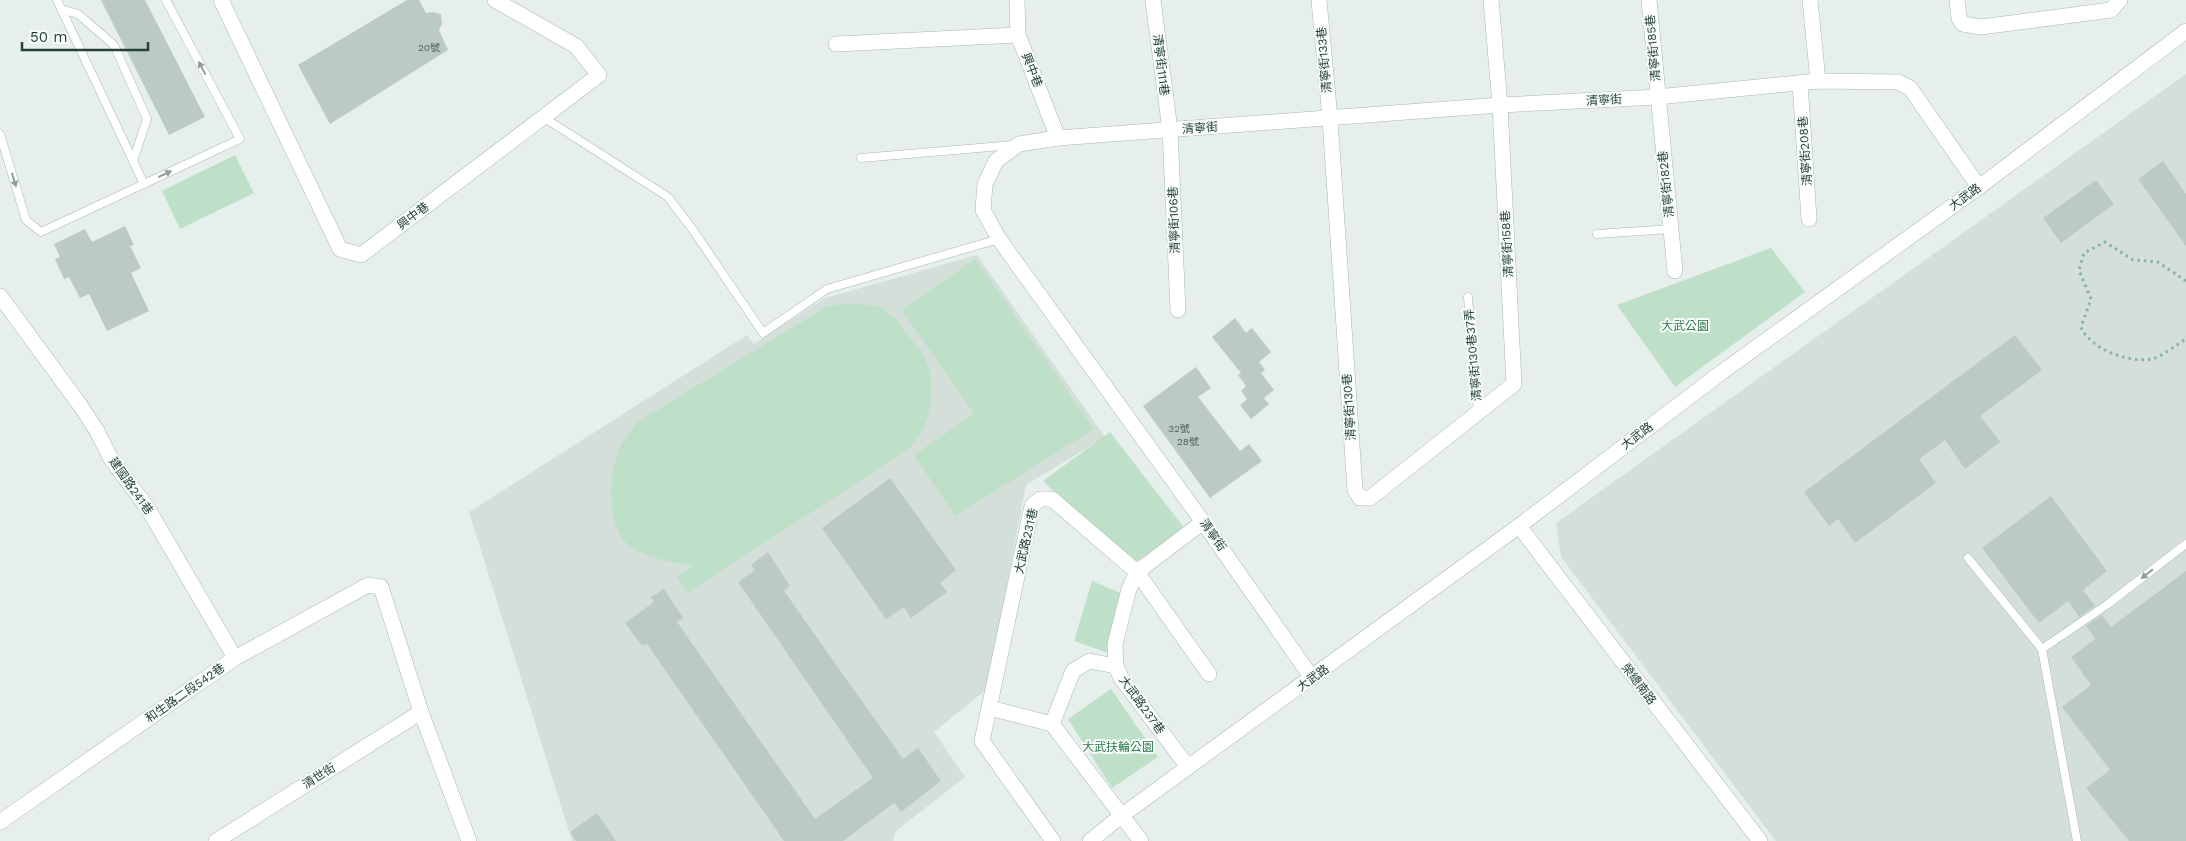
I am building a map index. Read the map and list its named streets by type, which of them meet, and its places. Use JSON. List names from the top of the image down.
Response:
{
  "streets": {
    "street": [
      "清寧街185巷",
      "清寧街133巷",
      "清寧街111巷",
      "興中巷",
      "清寧街",
      "清寧街208巷",
      "清寧街182巷",
      "大武路",
      "清寧街106巷",
      "清寧街158巷",
      "清寧街130巷",
      "建國路241巷",
      "大武路231巷",
      "榮總南路",
      "和生路二段542巷",
      "大武路237巷",
      "清世街"
    ],
    "lane": ["清寧街130巷37弄"]
  },
  "crossings": [
    ["清寧街185巷", "清寧街"],
    ["清寧街185巷", "清寧街182巷"],
    ["清寧街133巷", "清寧街"],
    ["清寧街133巷", "清寧街130巷"],
    ["清寧街111巷", "清寧街"],
    ["清寧街111巷", "清寧街106巷"],
    ["興中巷", "清寧街"],
    ["清寧街", "清寧街208巷"],
    ["清寧街", "清寧街182巷"],
    ["清寧街", "大武路"],
    ["清寧街", "清寧街106巷"],
    ["清寧街", "清寧街158巷"],
    ["清寧街", "清寧街130巷"],
    ["大武路", "榮總南路"],
    ["大武路", "大武路237巷"],
    ["清寧街158巷", "清寧街130巷"],
    ["清寧街130巷37弄", "清寧街130巷"],
    ["建國路241巷", "和生路二段542巷"],
    ["大武路231巷", "大武路237巷"],
    ["和生路二段542巷", "清世街"]
  ],
  "parks": ["大武公園", "大武扶輪公園"],
  "house_numbers": ["20號", "32號", "28號"],
  "scale_bar": "50 m"
}
